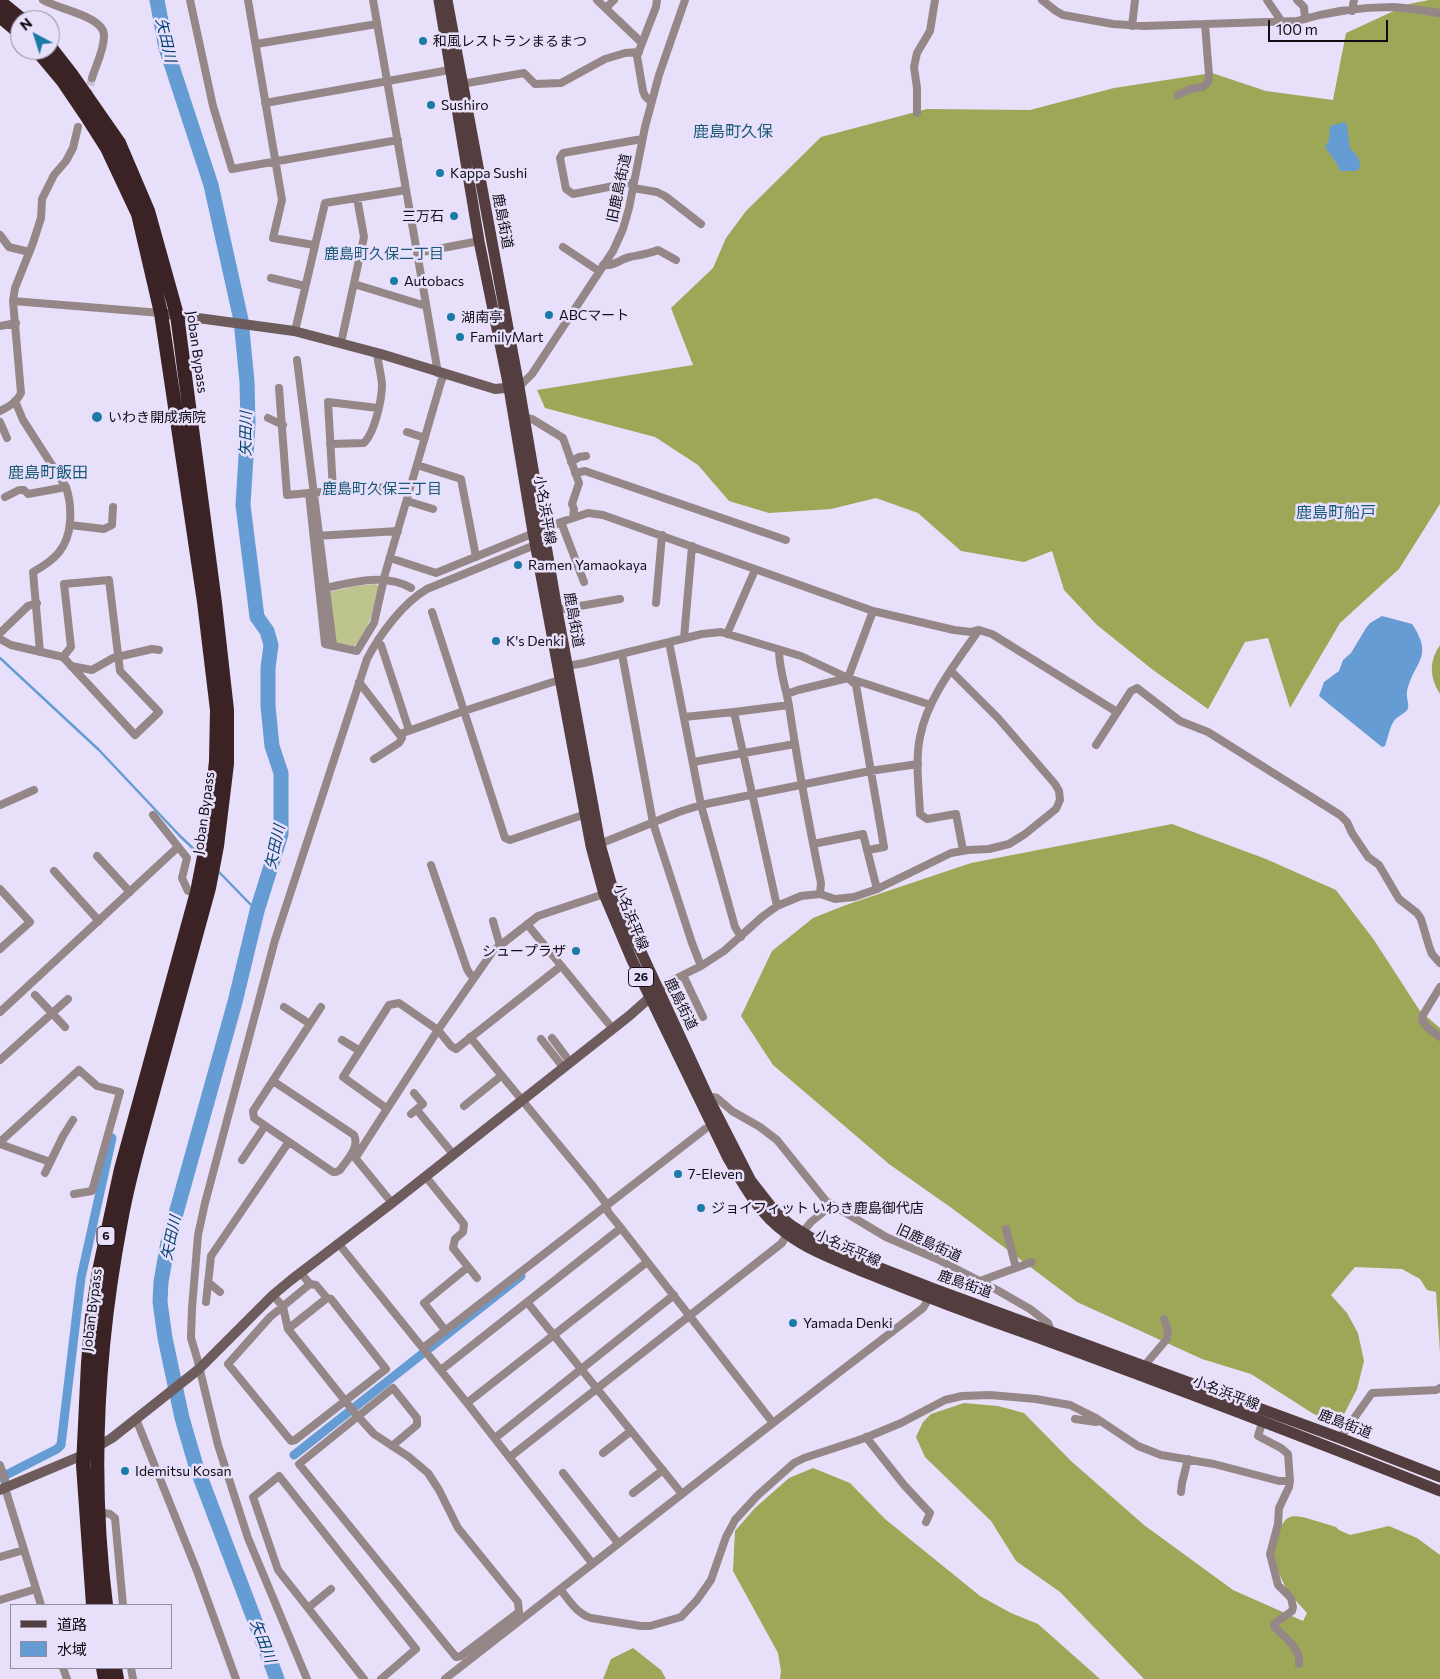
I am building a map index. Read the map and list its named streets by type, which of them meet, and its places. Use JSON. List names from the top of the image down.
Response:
{
  "streets": {
    "highway": ["Joban Bypass", "6"],
    "main road": ["鹿島街道", "小名浜平線", "26"],
    "street": ["旧鹿島街道"]
  },
  "crossings": [
    ["旧鹿島街道", "鹿島街道"],
    ["旧鹿島街道", "小名浜平線"],
    ["鹿島街道", "小名浜平線"]
  ],
  "districts": [
    "鹿島町久保",
    "鹿島町久保二丁目",
    "鹿島町飯田",
    "鹿島町久保三丁目",
    "鹿島町船戸"
  ],
  "water": ["矢田川"],
  "places": [
    "和風レストランまるまつ",
    "Sushiro",
    "Kappa Sushi",
    "三万石",
    "Autobacs",
    "ABCマート",
    "湖南亭",
    "FamilyMart",
    "いわき開成病院",
    "Ramen Yamaokaya",
    "K's Denki",
    "シュープラザ",
    "7-Eleven",
    "ジョイフィット いわき鹿島御代店",
    "Yamada Denki",
    "Idemitsu Kosan"
  ],
  "legend": ["道路", "水域"],
  "scale_bar": "100 m",
  "north": "top left"
}
